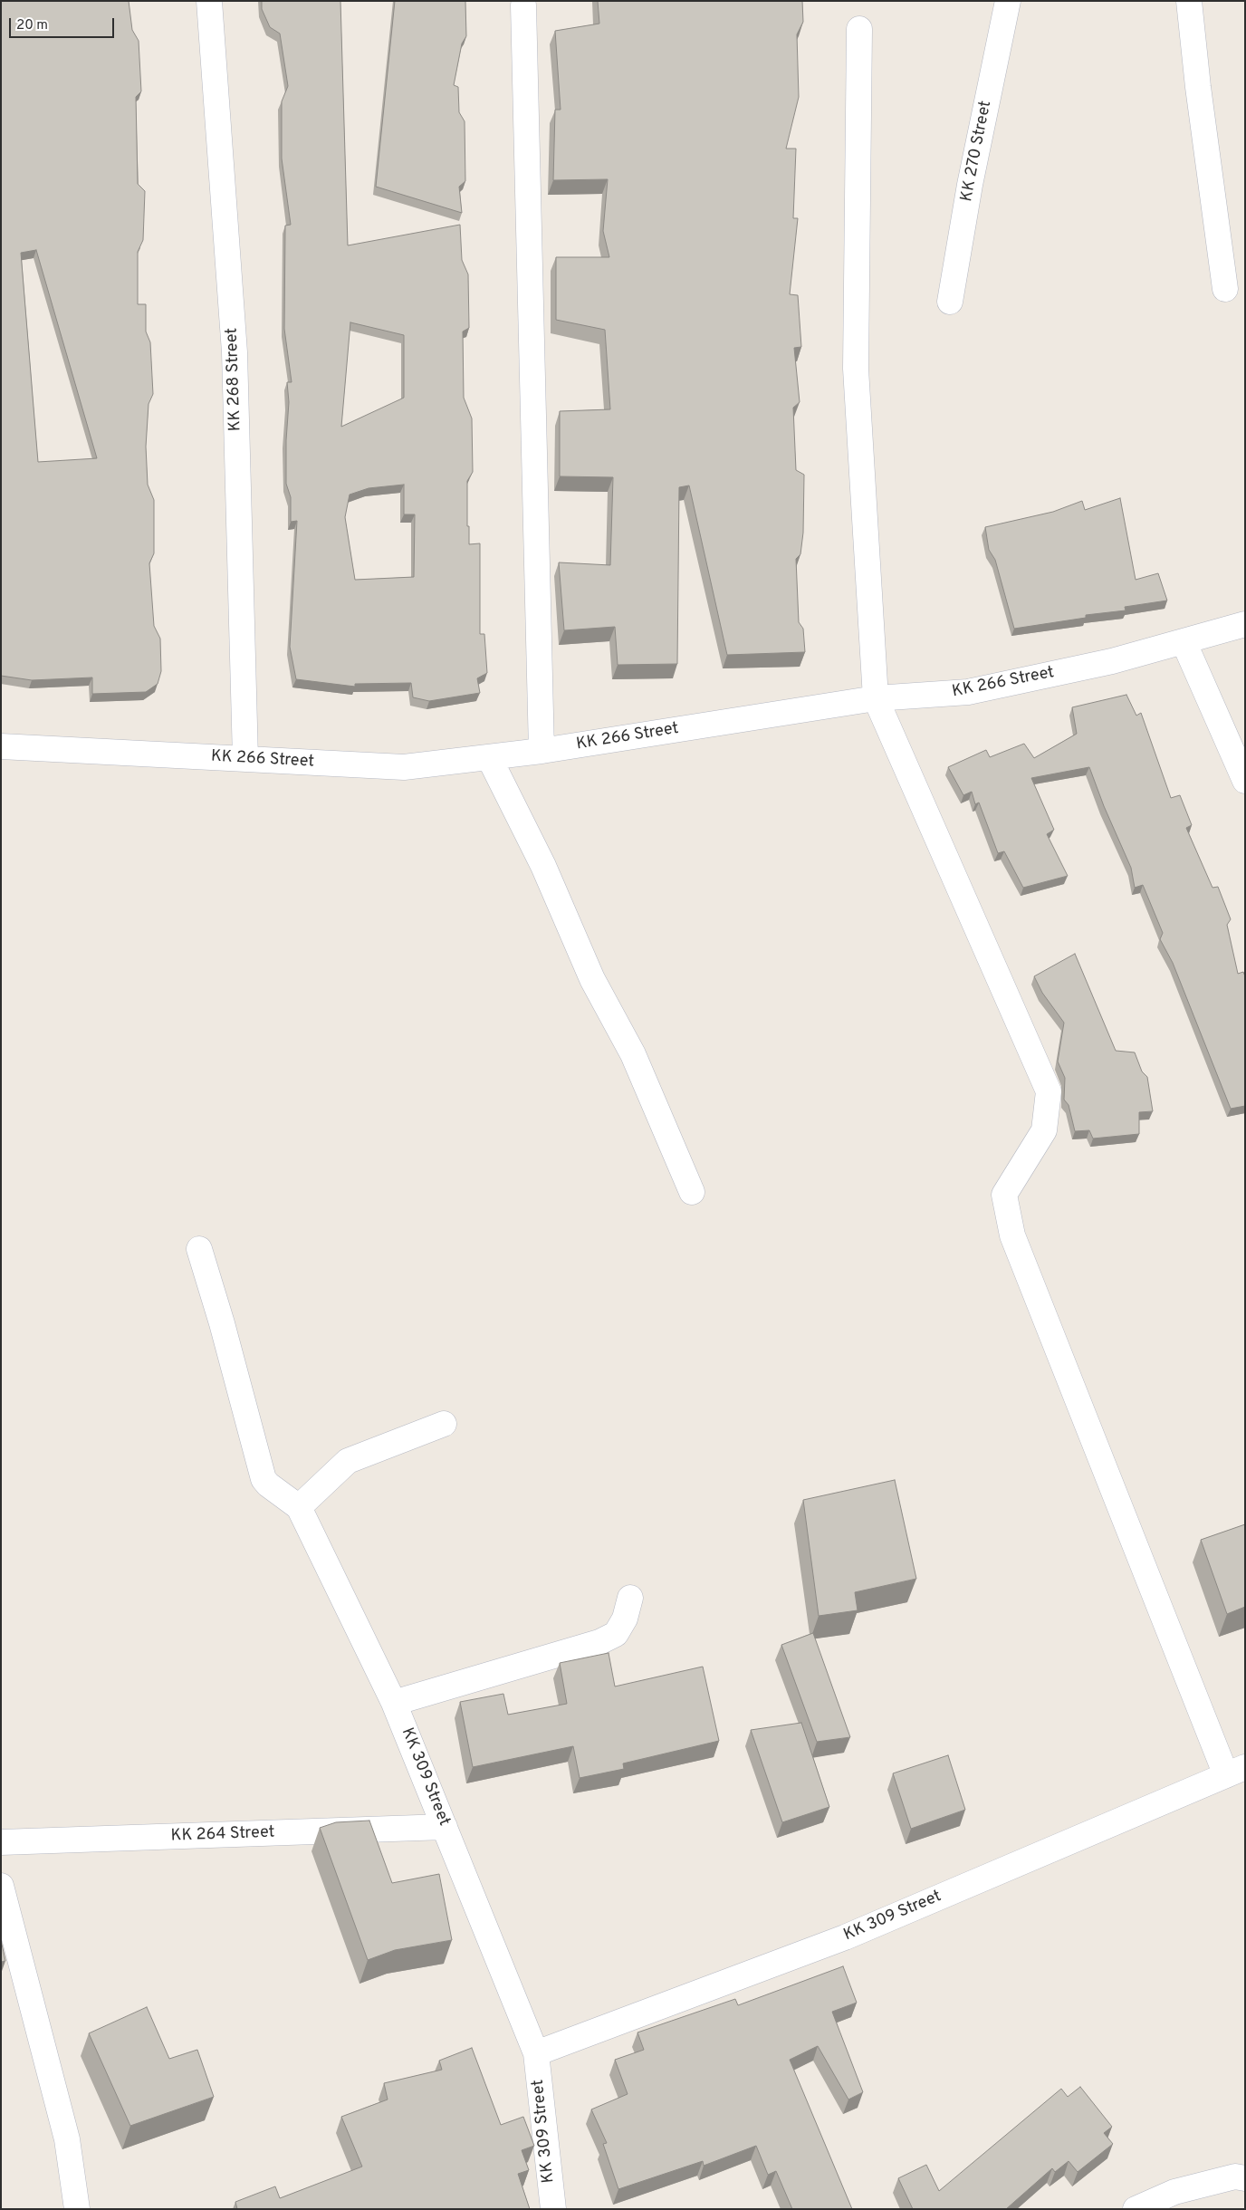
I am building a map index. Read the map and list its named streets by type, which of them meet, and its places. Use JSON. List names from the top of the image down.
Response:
{
  "streets": {
    "street": [
      "KK 270 Street",
      "KK 268 Street",
      "KK 266 Street",
      "KK 309 Street",
      "KK 264 Street"
    ]
  },
  "crossings": [
    ["KK 268 Street", "KK 266 Street"],
    ["KK 309 Street", "KK 264 Street"]
  ],
  "scale_bar": "20 m"
}
